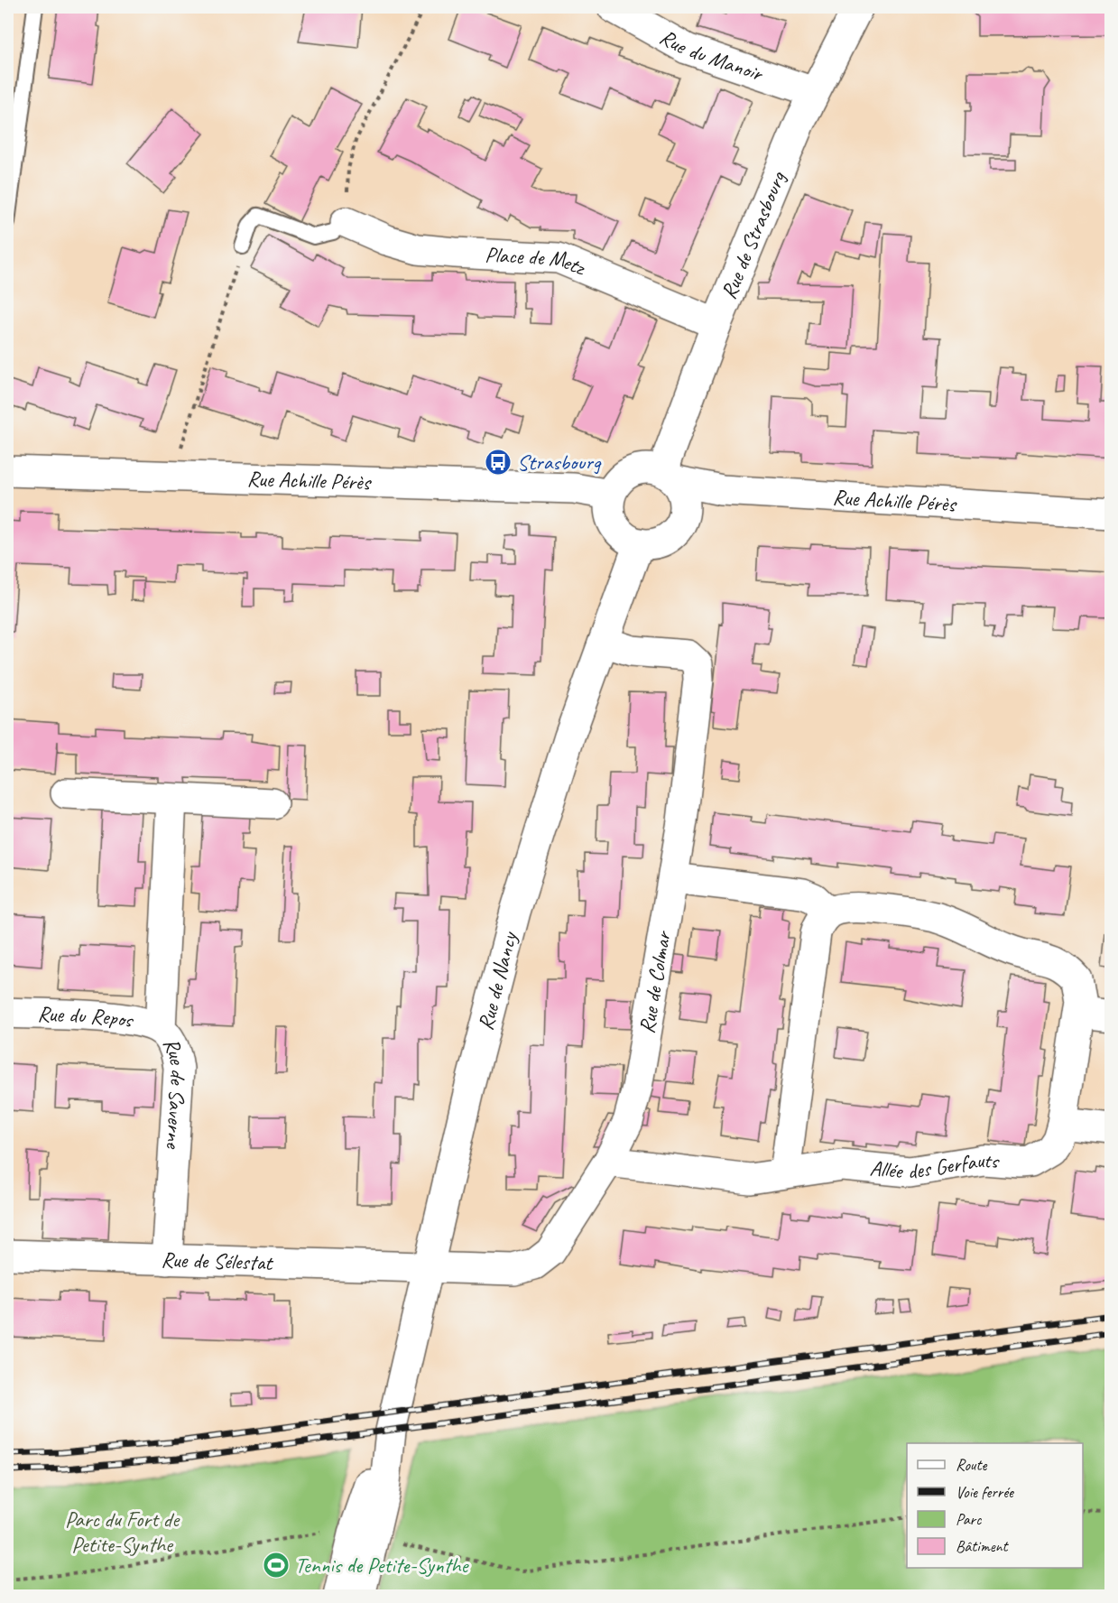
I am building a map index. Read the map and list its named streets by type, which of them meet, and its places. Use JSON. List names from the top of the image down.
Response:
{
  "streets": {
    "street": [
      "Rue du Manoir",
      "Rue de Strasbourg",
      "Place de Metz",
      "Rue Achille Pérès",
      "Rue de Nancy",
      "Rue de Colmar",
      "Rue du Repos",
      "Rue de Saverne",
      "Allée des Gerfauts",
      "Rue de Sélestat"
    ]
  },
  "crossings": [
    ["Rue du Manoir", "Rue de Strasbourg"],
    ["Rue de Strasbourg", "Place de Metz"],
    ["Rue de Strasbourg", "Rue Achille Pérès"],
    ["Rue de Strasbourg", "Rue de Nancy"],
    ["Rue Achille Pérès", "Rue de Nancy"],
    ["Rue de Nancy", "Rue de Colmar"],
    ["Rue de Nancy", "Rue de Sélestat"],
    ["Rue de Colmar", "Allée des Gerfauts"],
    ["Rue de Colmar", "Rue de Sélestat"],
    ["Rue du Repos", "Rue de Saverne"],
    ["Rue de Saverne", "Rue de Sélestat"]
  ],
  "parks": ["Parc du Fort de Petite-Synthe"],
  "places": {
    "bus stop": ["Strasbourg"],
    "sports": ["Tennis de Petite-Synthe"]
  },
  "legend": [
    "Route",
    "Voie ferrée",
    "Parc",
    "Bâtiment"
  ]
}
